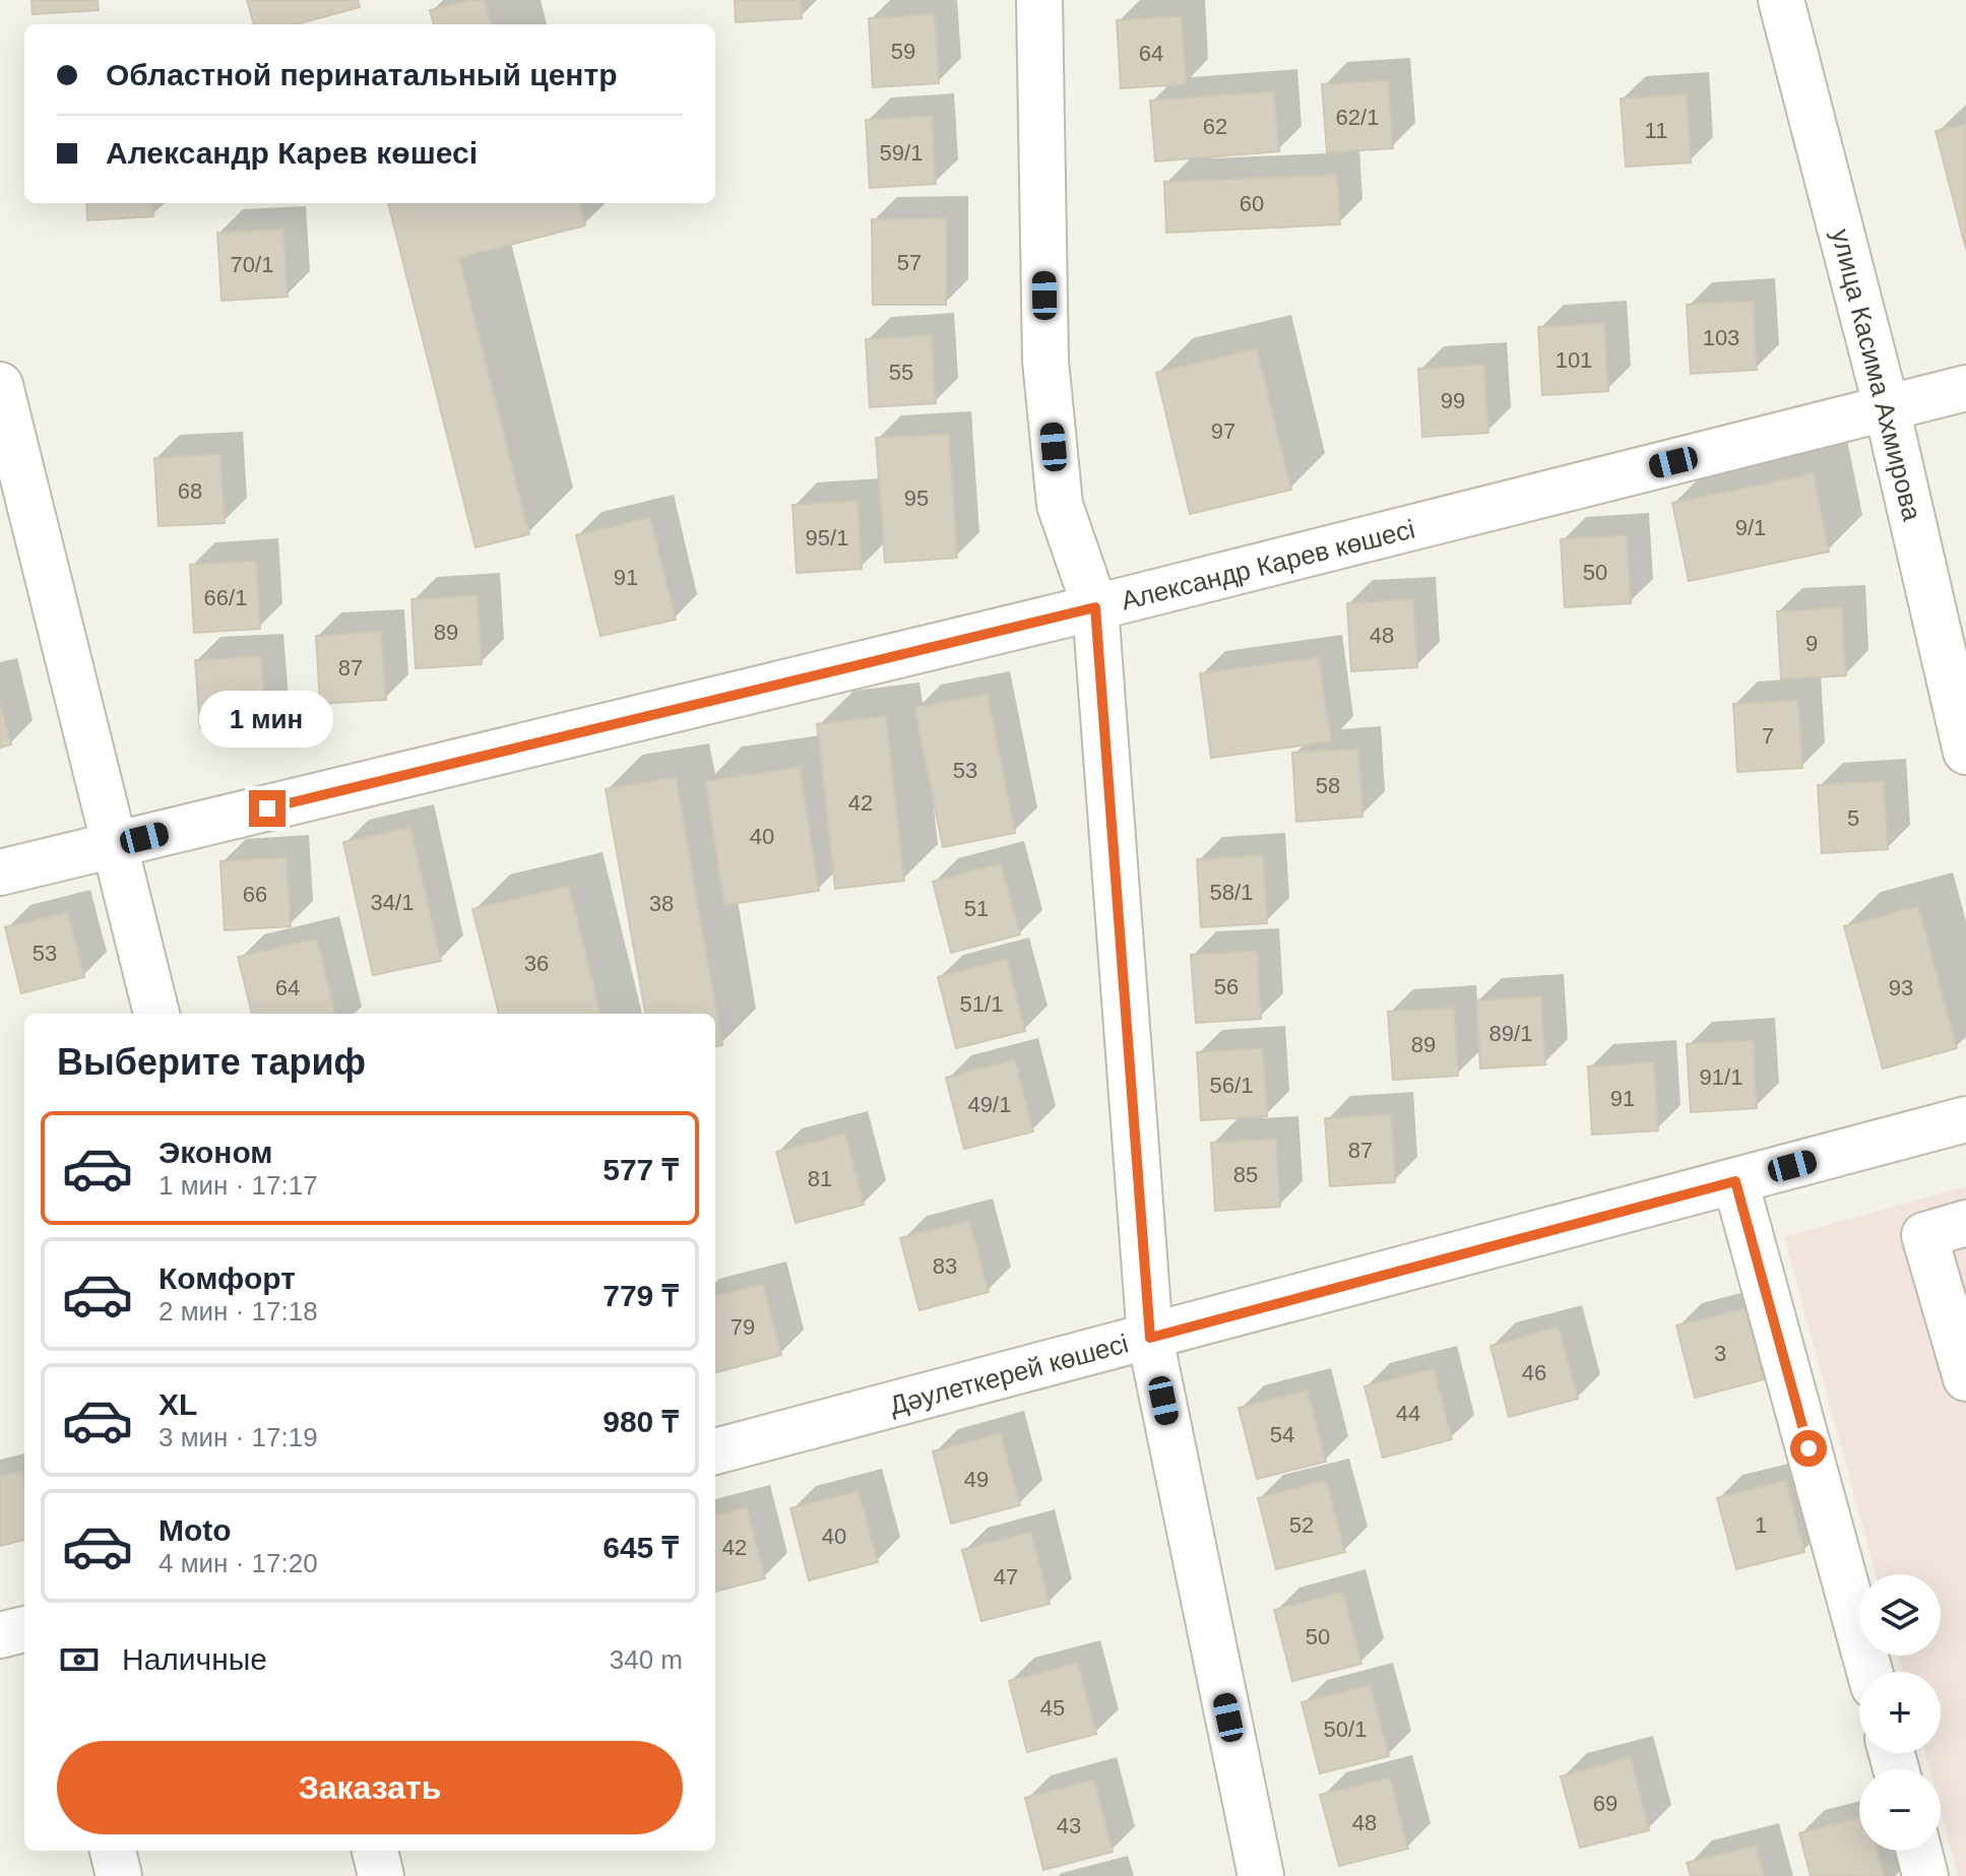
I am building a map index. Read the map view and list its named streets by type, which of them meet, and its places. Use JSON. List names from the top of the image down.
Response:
{
  "streets": {
    "street": ["улица Касима Ахмирова", "Александр Карев көшесі", "Дәулеткерей көшесі"]
  },
  "crossings": [
    ["улица Касима Ахмирова", "Александр Карев көшесі"]
  ],
  "house_numbers": [
    "59",
    "64",
    "62/1",
    "62",
    "11",
    "59/1",
    "60",
    "57",
    "70/1",
    "103",
    "101",
    "55",
    "99",
    "97",
    "68",
    "95",
    "9/1",
    "95/1",
    "50",
    "91",
    "66/1",
    "89",
    "48",
    "9",
    "87",
    "7",
    "53",
    "58",
    "42",
    "5",
    "40",
    "58/1",
    "66",
    "34/1",
    "38",
    "51",
    "53",
    "36",
    "56",
    "64",
    "93",
    "51/1",
    "89/1",
    "89",
    "91/1",
    "56/1",
    "91",
    "49/1",
    "87",
    "85",
    "81",
    "83",
    "79",
    "3",
    "46",
    "44",
    "54",
    "49",
    "52",
    "1",
    "40",
    "42",
    "47",
    "50",
    "45",
    "50/1",
    "69",
    "48",
    "43"
  ],
  "page": {
    "banner": ["Областной перинатальный центр", "Александр Карев көшесі"],
    "bubble": "1 мин",
    "heading": "Выберите тариф",
    "list": [
      {
        "name": "Эконом",
        "note": "1 мин · 17:17",
        "value": "577 ₸"
      },
      {
        "name": "Комфорт",
        "note": "2 мин · 17:18",
        "value": "779 ₸"
      },
      {
        "name": "XL",
        "note": "3 мин · 17:19",
        "value": "980 ₸"
      },
      {
        "name": "Moto",
        "note": "4 мин · 17:20",
        "value": "645 ₸"
      }
    ],
    "map_buttons": ["+", "−"],
    "pay": ["Наличные", "340 m"],
    "buttons": "Заказать"
  }
}
